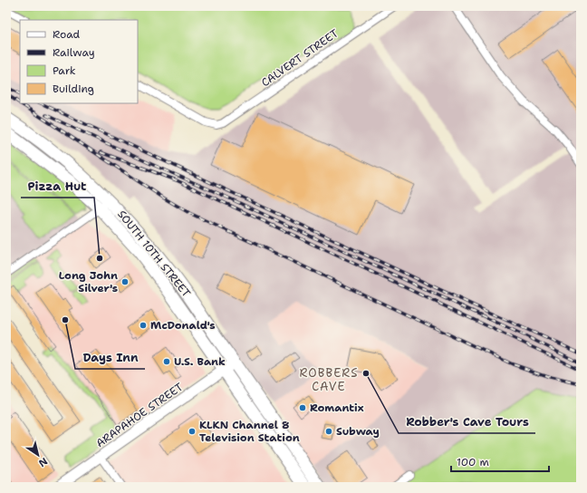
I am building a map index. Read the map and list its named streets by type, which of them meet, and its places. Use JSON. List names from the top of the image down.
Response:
{
  "streets": {
    "main road": ["SOUTH 10TH STREET"],
    "street": ["CALVERT STREET", "ARAPAHOE STREET"]
  },
  "crossings": [
    ["SOUTH 10TH STREET", "ARAPAHOE STREET"]
  ],
  "districts": ["ROBBERS CAVE"],
  "places": [
    "Pizza Hut",
    "Long John Silver's",
    "Days Inn",
    "McDonald's",
    "U.S. Bank",
    "Robber's Cave Tours",
    "Romantix",
    "KLKN Channel 8 Television Station",
    "Subway"
  ],
  "legend": [
    "Road",
    "Railway",
    "Park",
    "Building"
  ],
  "scale_bar": "100 m",
  "north": "bottom right"
}
